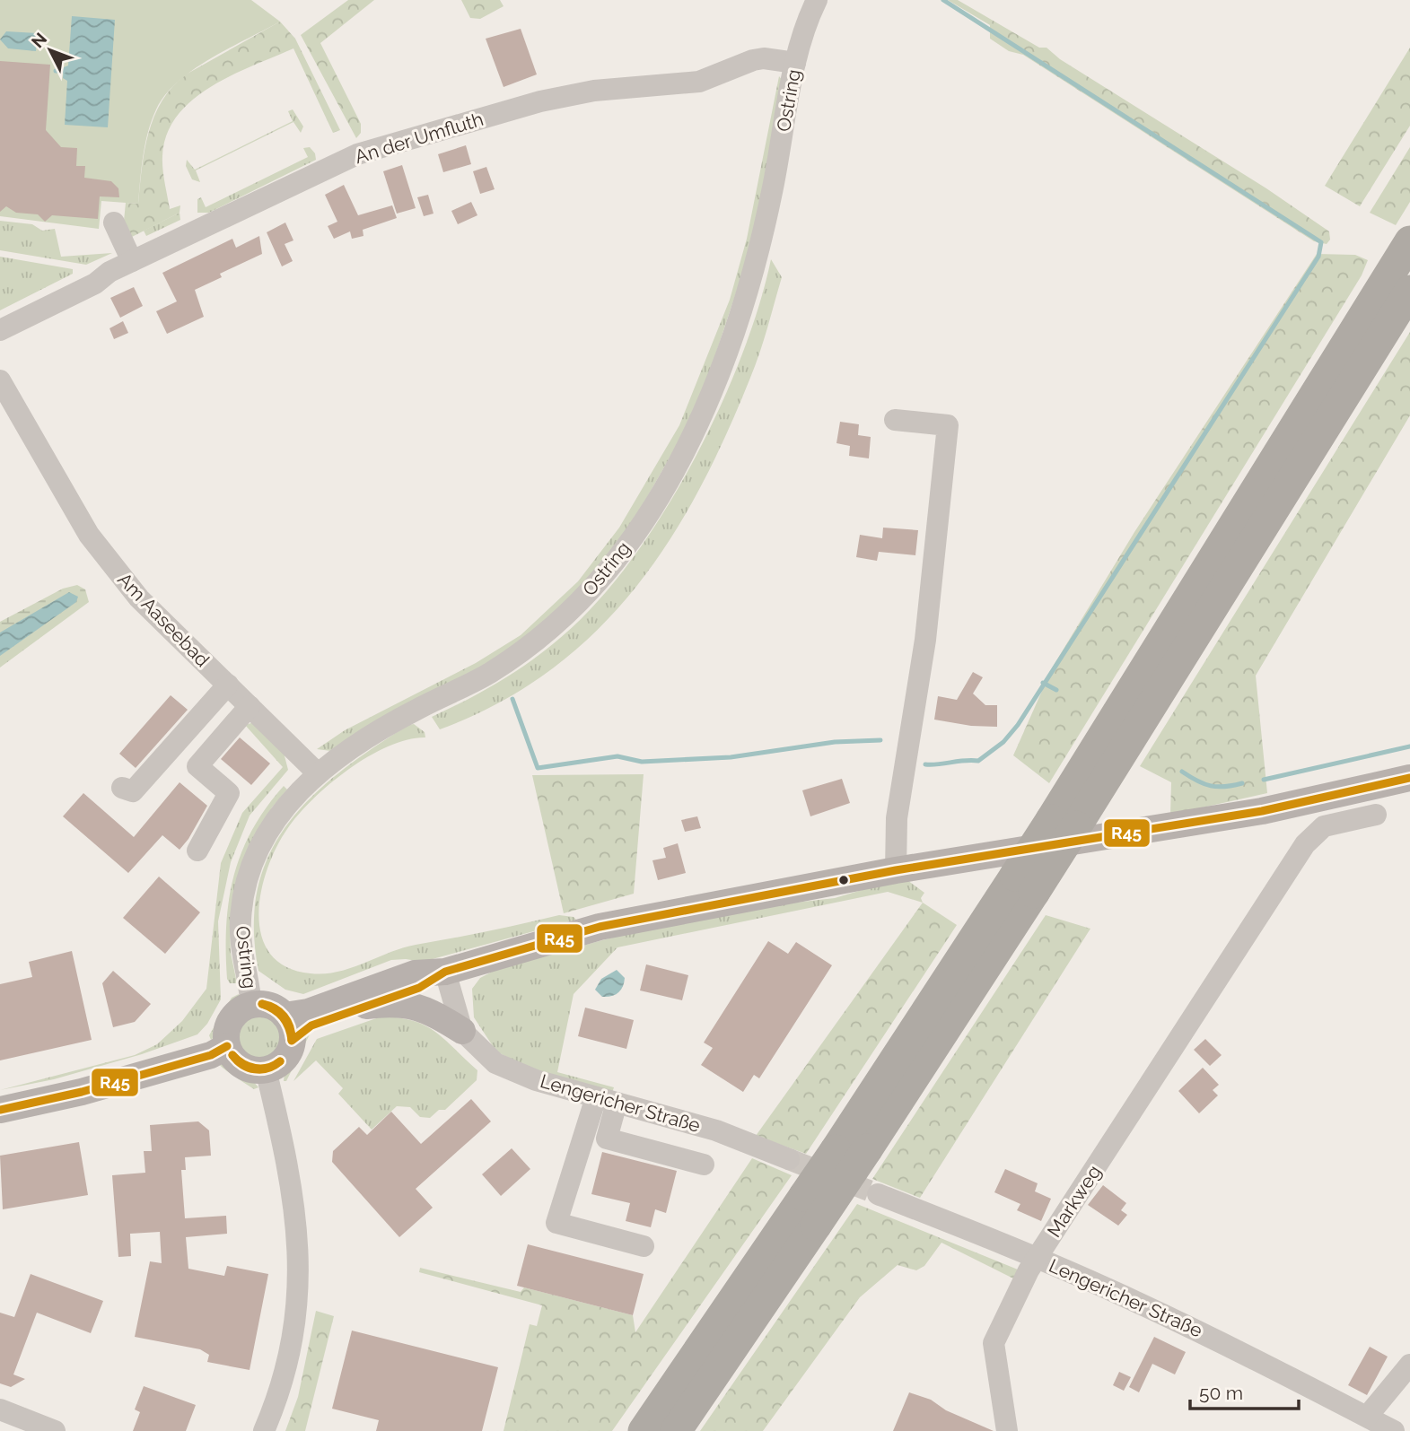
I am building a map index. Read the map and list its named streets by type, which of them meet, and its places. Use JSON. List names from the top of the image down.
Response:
{
  "streets": {
    "main road": ["Lengericher Straße"],
    "street": [
      "Ostring",
      "An der Umfluth",
      "Am Aaseebad",
      "Markweg"
    ]
  },
  "crossings": [
    ["Ostring", "An der Umfluth"],
    ["Ostring", "Am Aaseebad"],
    ["Lengericher Straße", "Markweg"]
  ],
  "lines": ["transit line R45"],
  "scale_bar": "50 m",
  "north": "top left"
}
